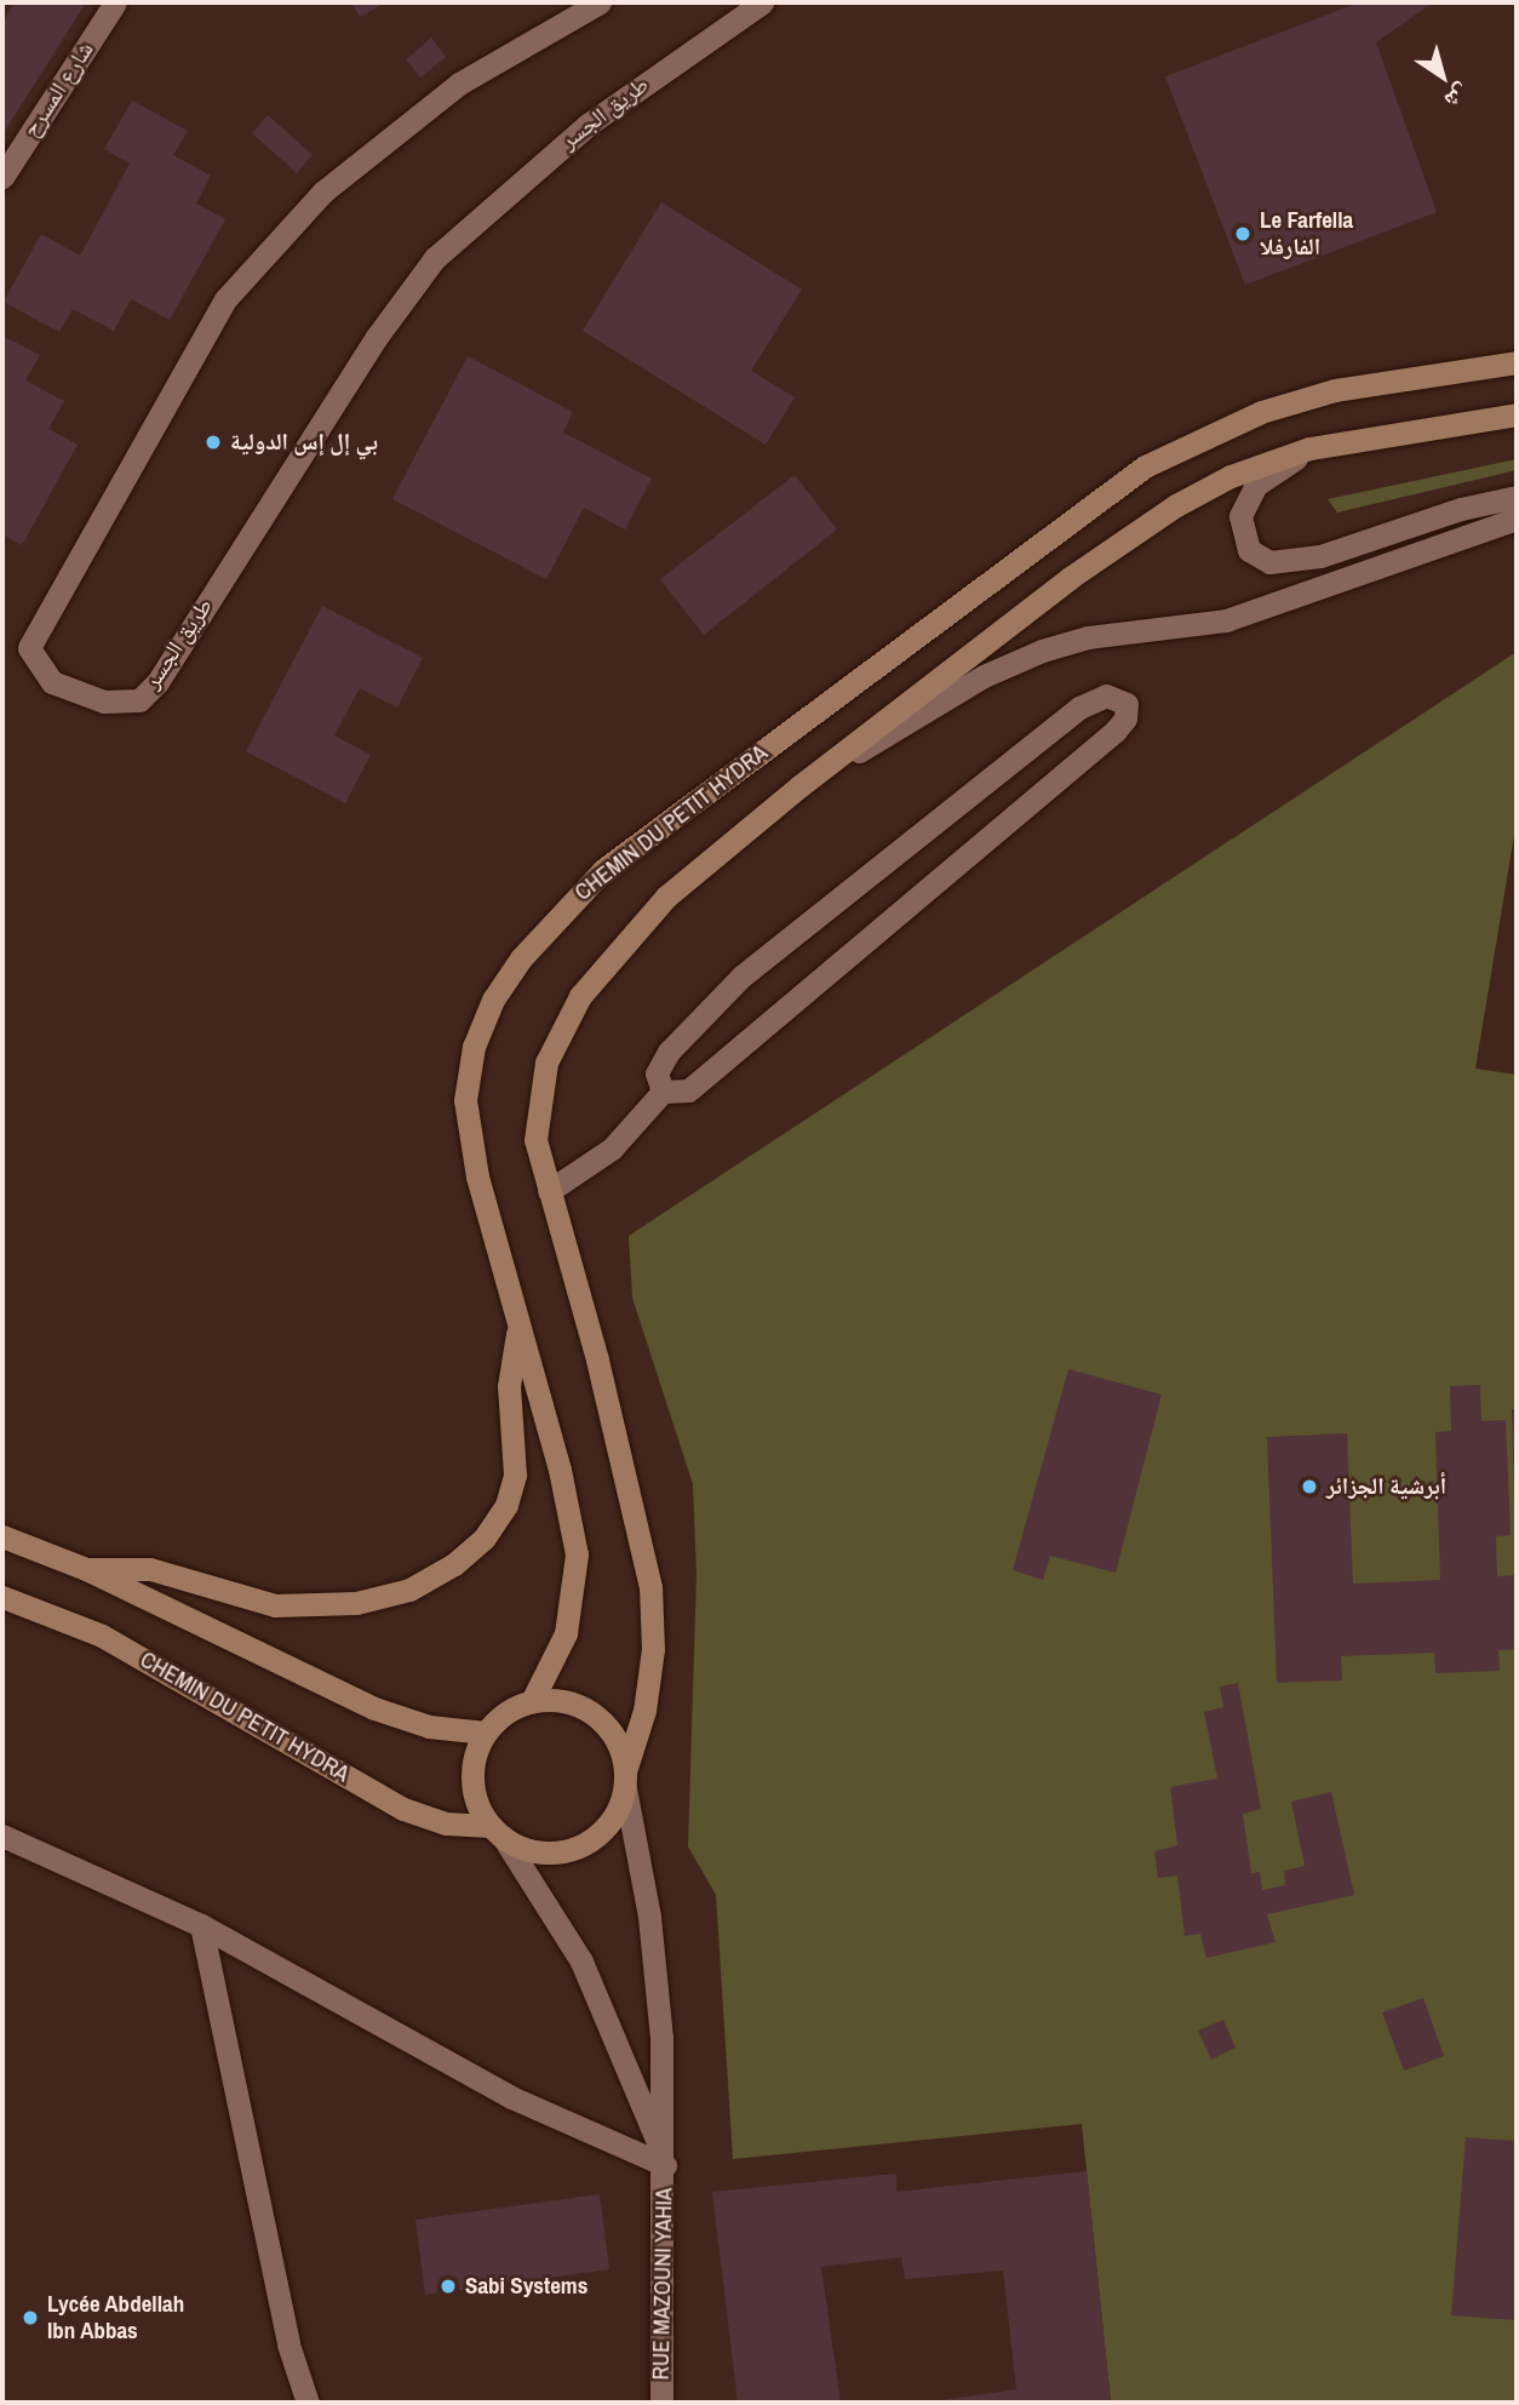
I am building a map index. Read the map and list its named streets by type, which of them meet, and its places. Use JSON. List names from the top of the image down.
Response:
{
  "streets": {
    "main road": ["CHEMIN DU PETIT HYDRA"],
    "street": ["شارع المسرح", "طريق الجسر", "RUE MAZOUNI YAHIA"]
  },
  "places": [
    "Le Farfella الفارفلا",
    "بي إل إس الدولية",
    "أبرشية الجزائر",
    "Sabi Systems",
    "Lycée Abdellah Ibn Abbas"
  ],
  "north": "bottom right"
}
